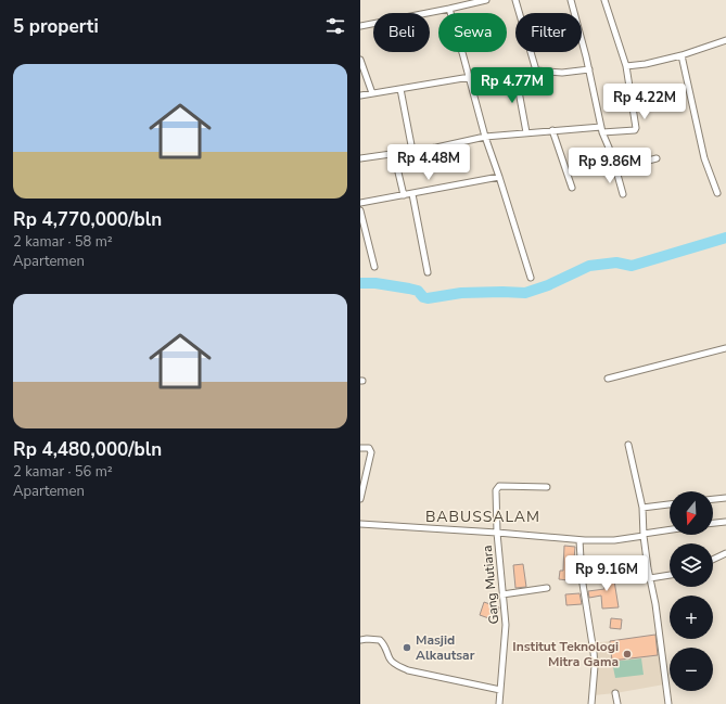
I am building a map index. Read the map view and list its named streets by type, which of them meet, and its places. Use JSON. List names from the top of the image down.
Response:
{
  "streets": {
    "street": ["Gang Mutiara"]
  },
  "districts": ["BABUSSALAM"],
  "places": ["Masjid Alkautsar", "Institut Teknologi Mitra Gama"],
  "north": "bottom",
  "page": {
    "heading": "5 properti",
    "chip": ["Beli", "Sewa", "Filter"],
    "list": [
      {
        "name": "Rp 4,770,000/bln",
        "note": "2 kamar · 58 m² · Apartemen"
      },
      {
        "name": "Rp 4,480,000/bln",
        "note": "2 kamar · 56 m² · Apartemen"
      }
    ],
    "price": [
      "Rp 4.77M",
      "Rp 4.22M",
      "Rp 4.48M",
      "Rp 9.86M",
      "Rp 9.16M"
    ],
    "map_buttons": ["+", "−"]
  }
}
